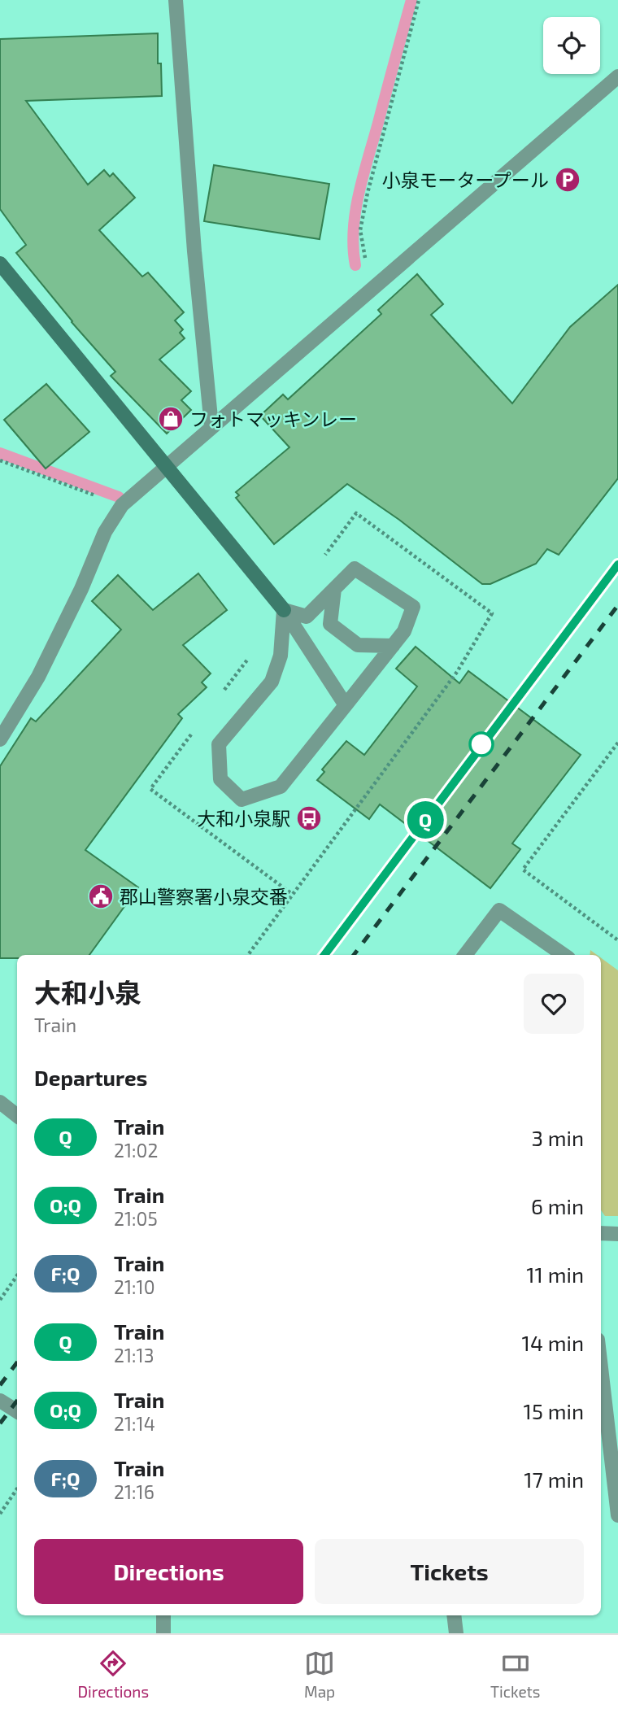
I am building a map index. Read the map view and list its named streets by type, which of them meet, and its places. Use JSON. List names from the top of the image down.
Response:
{
  "places": {
    "parking": ["小泉モータープール"],
    "shop": ["フォトマッキンレー"],
    "bus stop": ["大和小泉駅"],
    "public building": ["郡山警察署小泉交番"]
  },
  "page": {
    "on_map": "Q",
    "heading": [
      ["大和小泉", "Train"],
      "Departures"
    ],
    "list": [
      {
        "mark": "Q",
        "name": "Train",
        "note": "21:02",
        "value": "3 min"
      },
      {
        "mark": "O;Q",
        "name": "Train",
        "note": "21:05",
        "value": "6 min"
      },
      {
        "mark": "F;Q",
        "name": "Train",
        "note": "21:10",
        "value": "11 min"
      },
      {
        "mark": "Q",
        "name": "Train",
        "note": "21:13",
        "value": "14 min"
      },
      {
        "mark": "O;Q",
        "name": "Train",
        "note": "21:14",
        "value": "15 min"
      },
      {
        "mark": "F;Q",
        "name": "Train",
        "note": "21:16",
        "value": "17 min"
      }
    ],
    "buttons": ["Directions", "Tickets"],
    "tabs": ["Directions", "Map", "Tickets"]
  }
}
